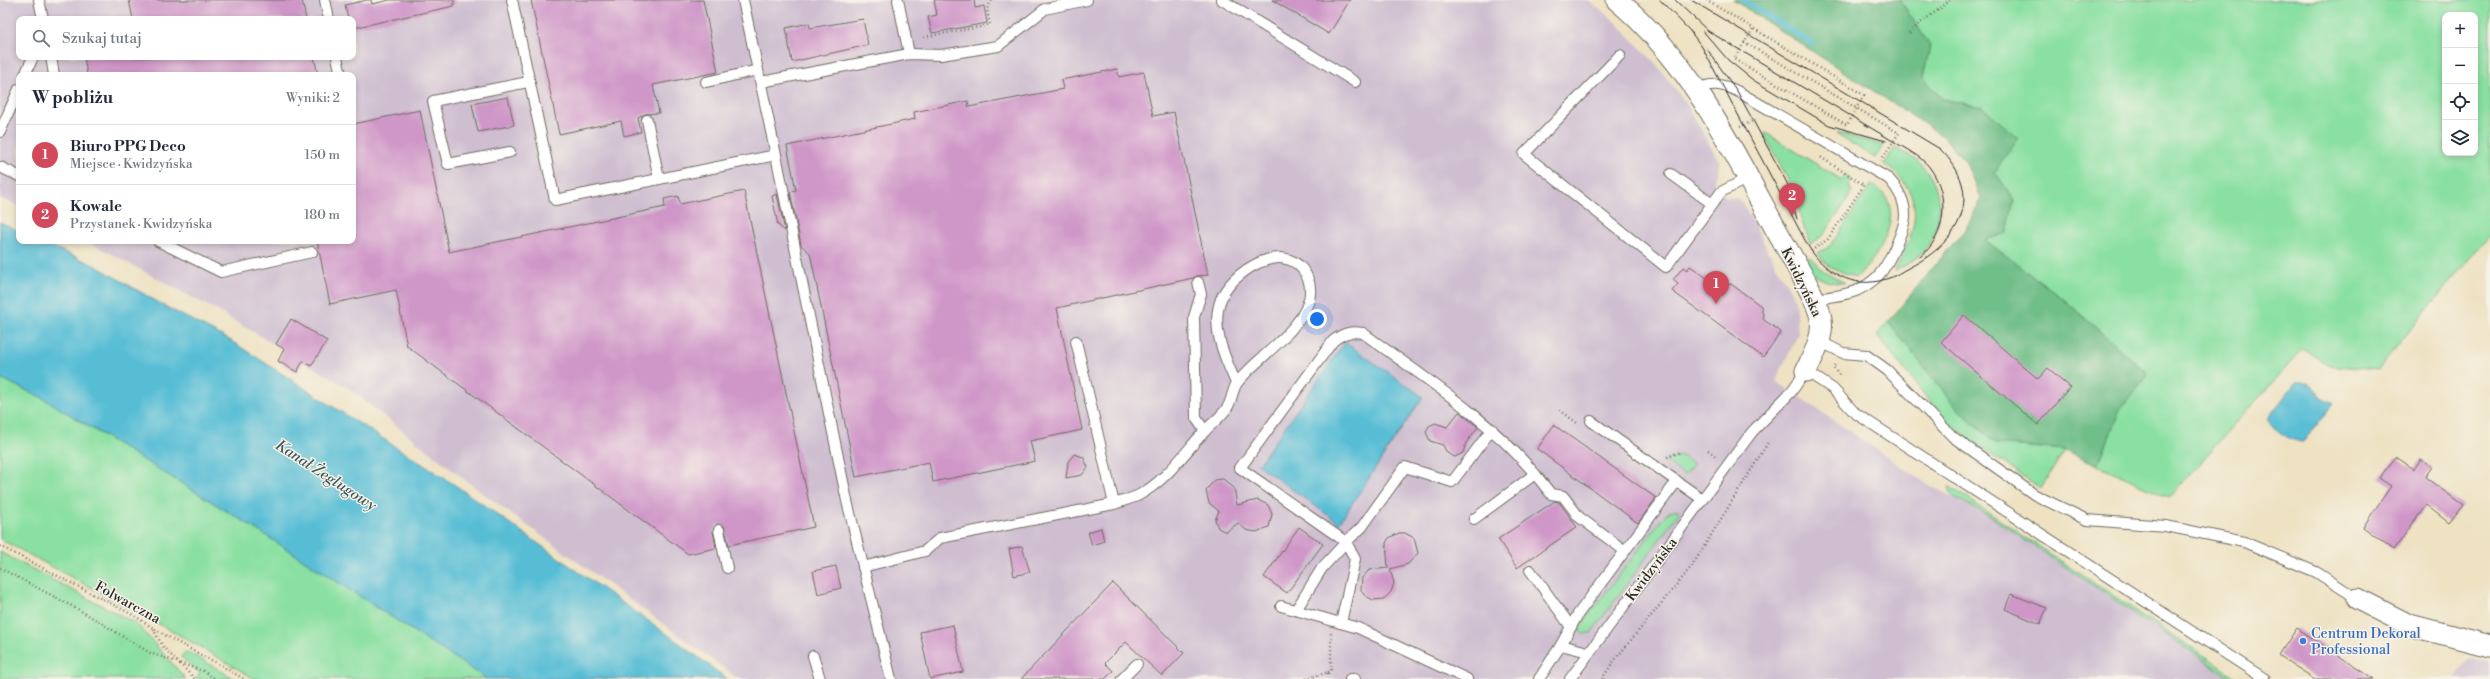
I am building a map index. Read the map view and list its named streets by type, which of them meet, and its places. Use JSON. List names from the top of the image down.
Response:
{
  "streets": {
    "street": ["Kwidzyńska"],
    "path": ["Folwarczna"]
  },
  "water": ["Kanał Żeglugowy"],
  "places": ["Centrum Dekoral Professional"],
  "page": {
    "map_buttons": ["+", "−"],
    "search": "Szukaj tutaj",
    "heading": ["W pobliżu", "Wyniki: 2"],
    "list": [
      {
        "mark": "1",
        "name": "Biuro PPG Deco",
        "note": "Miejsce · Kwidzyńska",
        "value": "150 m"
      },
      {
        "mark": "2",
        "name": "Kowale",
        "note": "Przystanek · Kwidzyńska",
        "value": "180 m"
      }
    ],
    "pins": ["2", "1"]
  }
}
